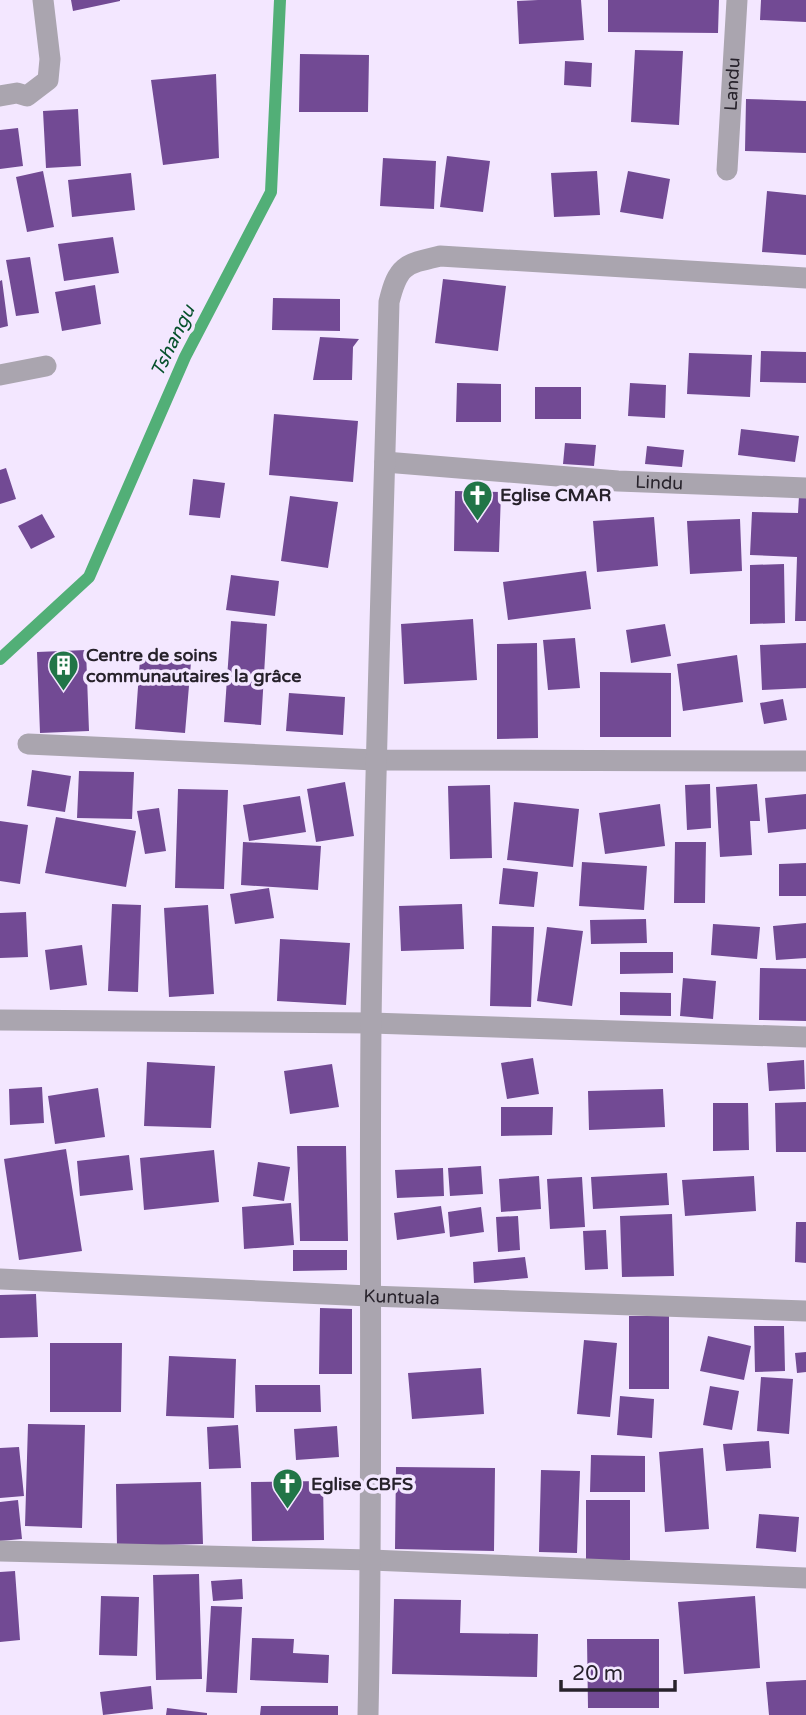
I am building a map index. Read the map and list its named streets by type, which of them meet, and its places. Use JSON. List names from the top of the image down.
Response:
{
  "streets": {
    "street": ["Landu", "Lindu", "Kuntuala"]
  },
  "water": ["Tshangu"],
  "places": {
    "church": ["Eglise CMAR", "Eglise CBFS"],
    "building": ["Centre de soins communautaires la grâce"]
  },
  "scale_bar": "20 m"
}
